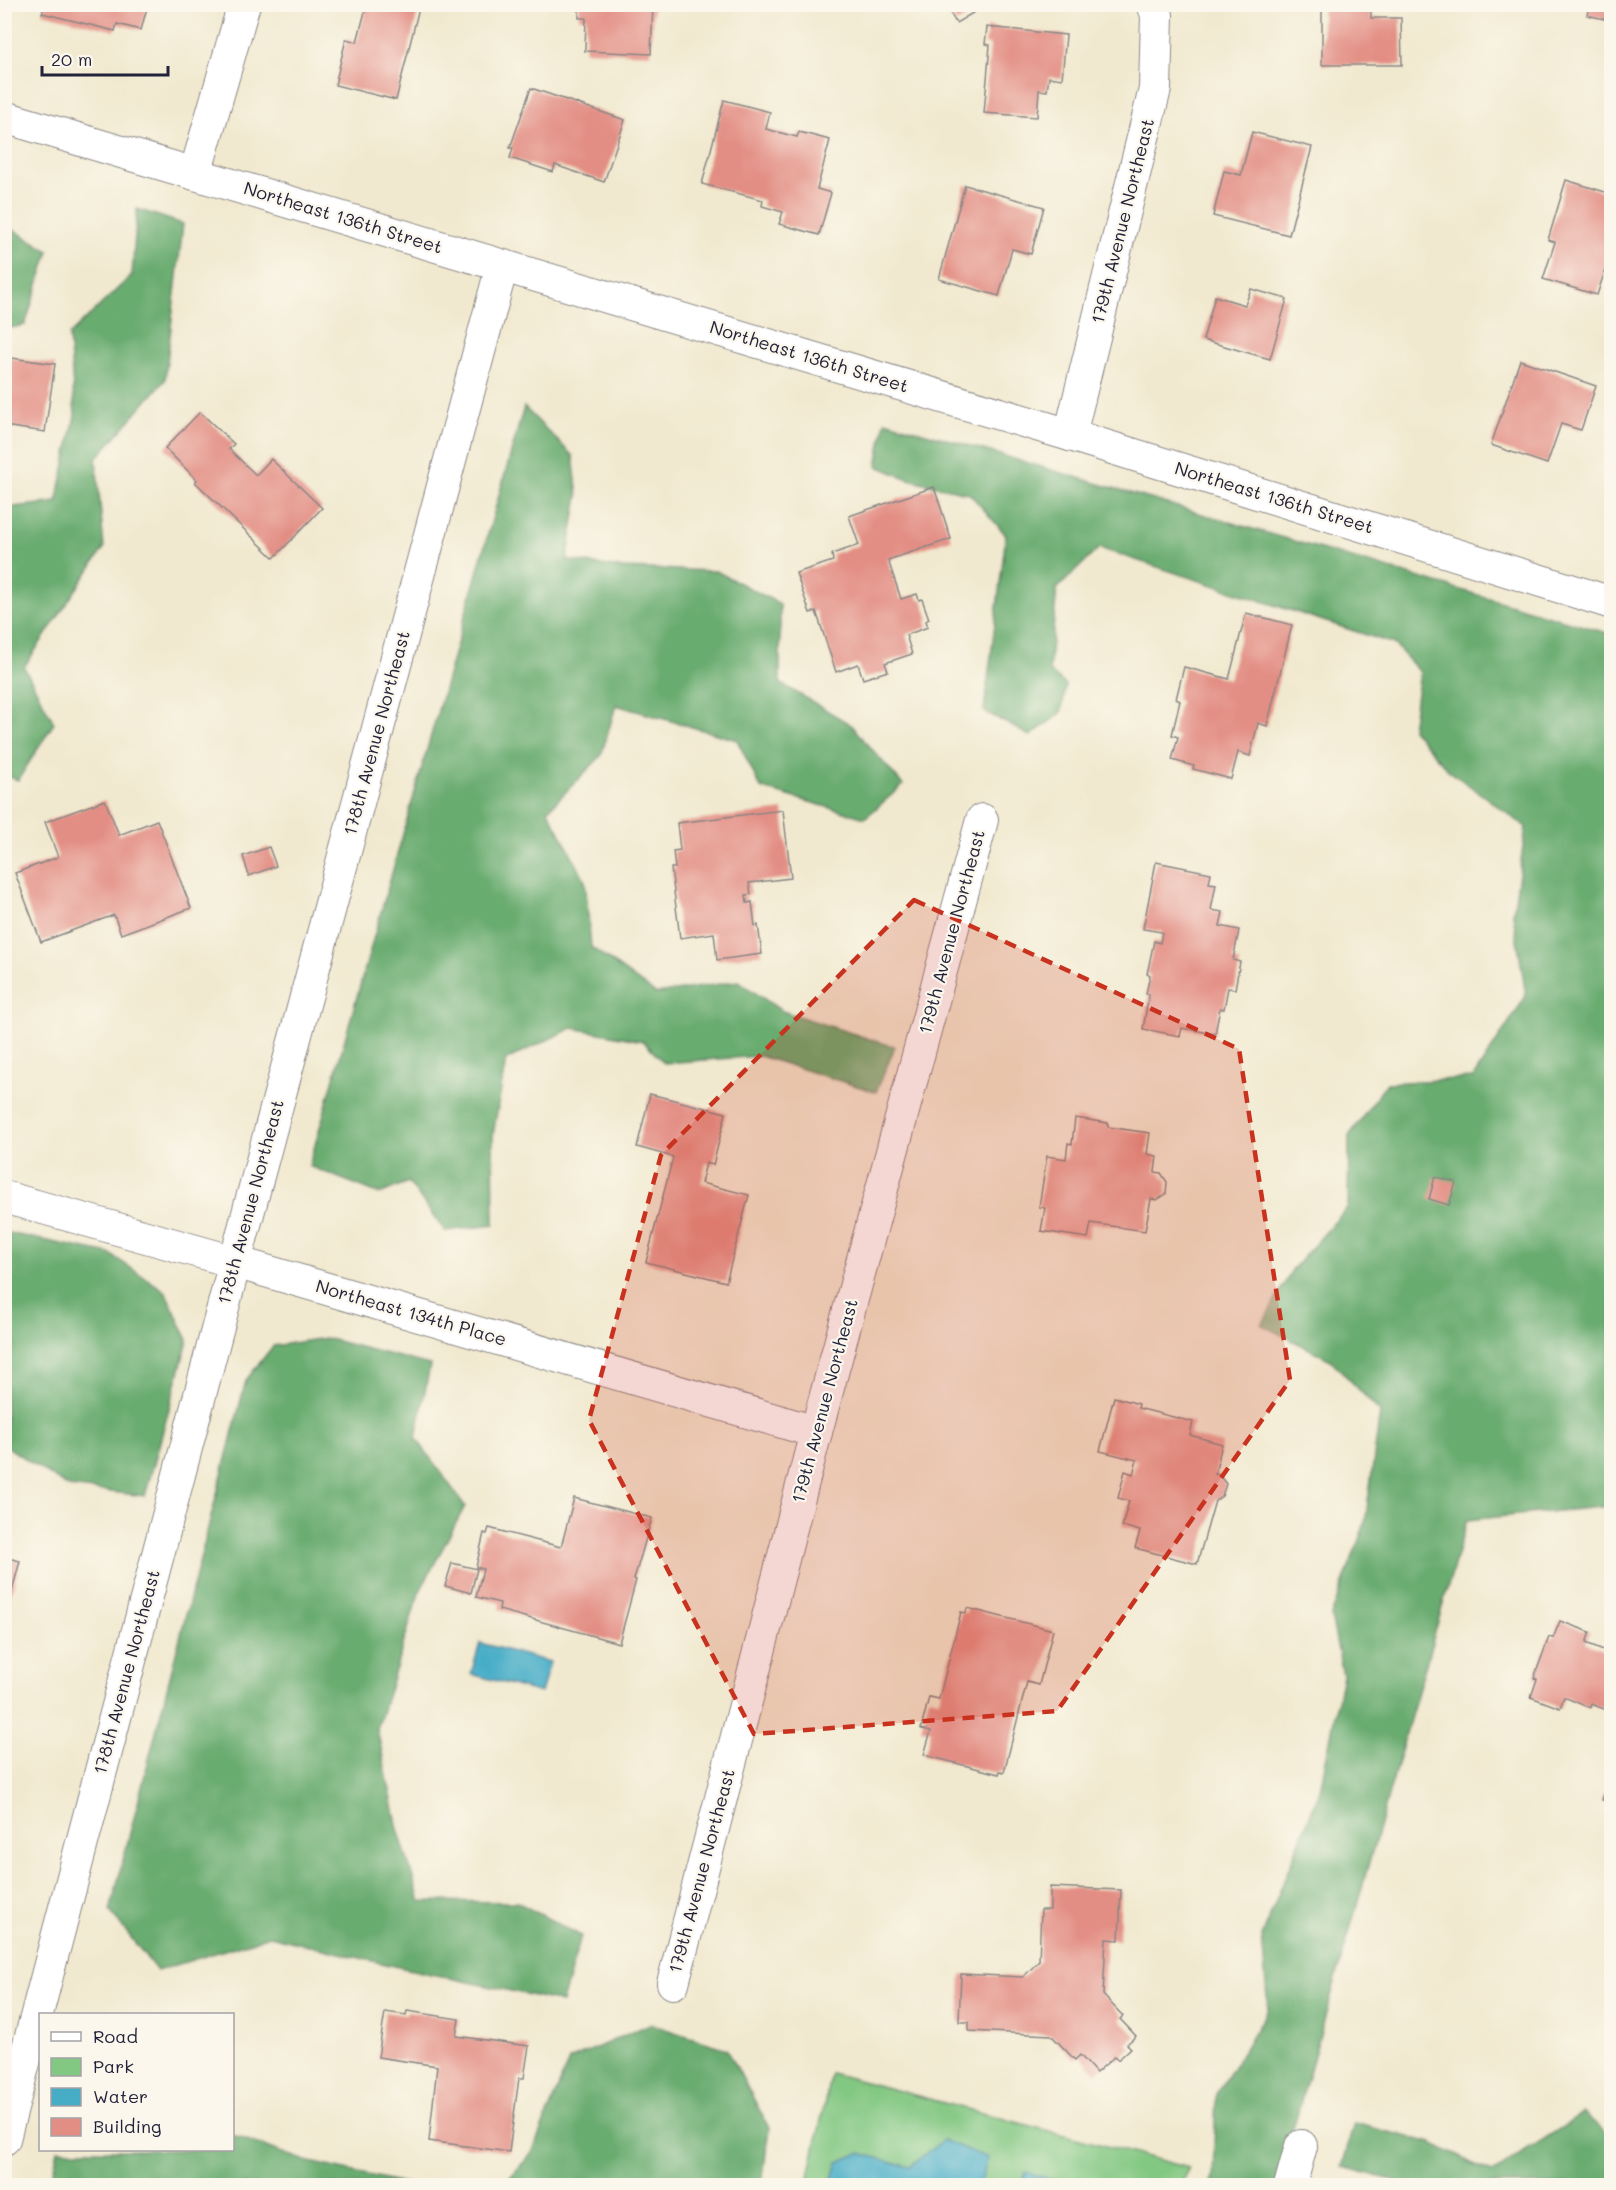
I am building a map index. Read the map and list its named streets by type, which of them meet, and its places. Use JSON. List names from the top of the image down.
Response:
{
  "streets": {
    "street": [
      "Northeast 136th Street",
      "179th Avenue Northeast",
      "178th Avenue Northeast",
      "Northeast 134th Place"
    ]
  },
  "crossings": [
    ["Northeast 136th Street", "179th Avenue Northeast"],
    ["Northeast 136th Street", "178th Avenue Northeast"],
    ["179th Avenue Northeast", "Northeast 134th Place"],
    ["178th Avenue Northeast", "Northeast 134th Place"]
  ],
  "legend": [
    "Road",
    "Park",
    "Water",
    "Building"
  ],
  "scale_bar": "20 m"
}
